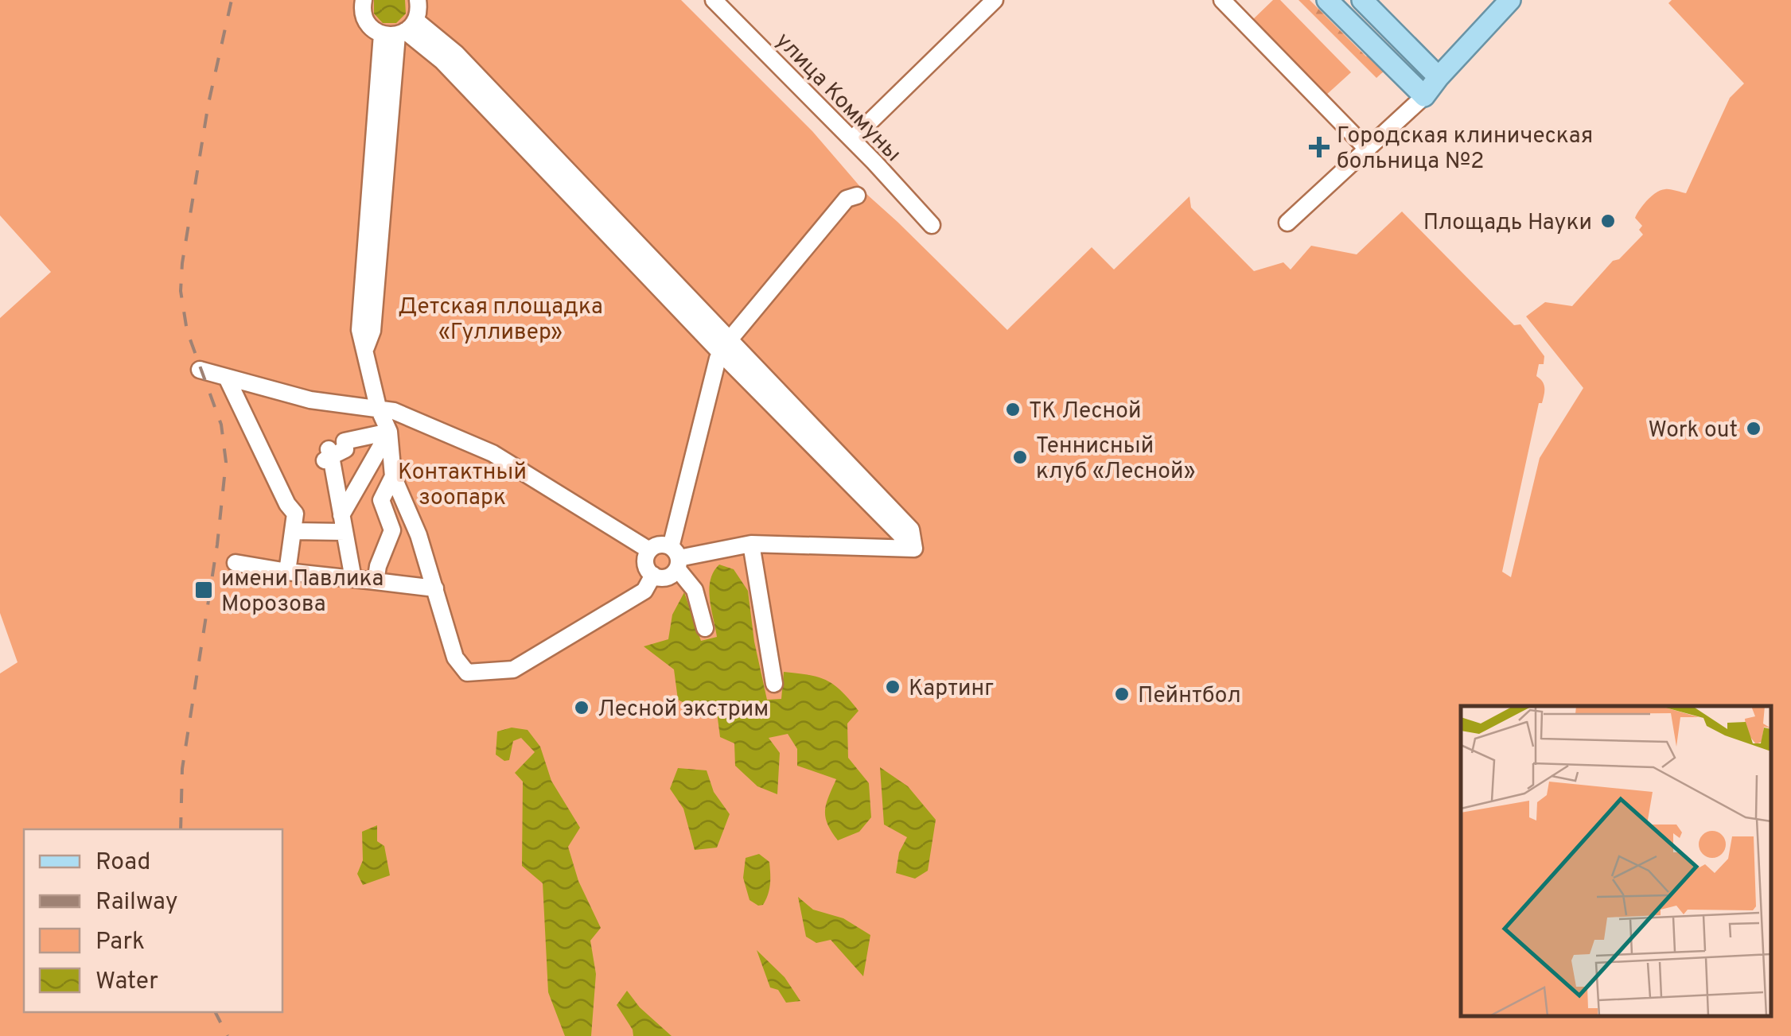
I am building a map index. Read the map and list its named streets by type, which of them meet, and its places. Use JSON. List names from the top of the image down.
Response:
{
  "streets": {
    "street": ["улица Коммуны"]
  },
  "parks": ["Детская площадка «Гулливер»", "Контактный зоопарк"],
  "places": {
    "health": ["Городская клиническая больница №2"],
    "other": [
      "Площадь Науки",
      "ТК Лесной",
      "Work out",
      "Теннисный клуб «Лесной»",
      "Картинг",
      "Пейнтбол",
      "Лесной экстрим"
    ],
    "transit": ["имени Павлика Морозова"]
  },
  "legend": [
    "Road",
    "Railway",
    "Park",
    "Water"
  ]
}
